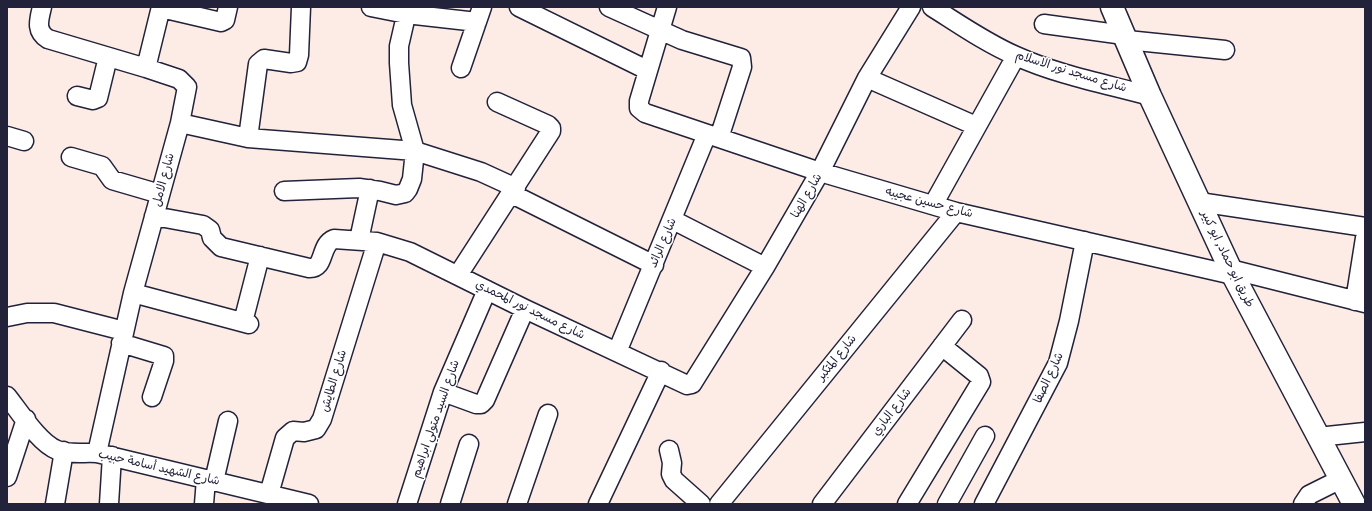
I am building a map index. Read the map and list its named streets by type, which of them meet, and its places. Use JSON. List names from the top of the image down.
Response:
{
  "streets": {
    "main road": ["طريق ابو حماد, ابو كبير"],
    "street": [
      "شارع مسجد نور الاسلام",
      "شارع الامل",
      "شارع الهنا",
      "شارع حسين عجيبه",
      "شارع الرائد",
      "شارع مسجد نور المحمدي",
      "شارع المتكبر",
      "شارع الصفا",
      "شارع الطايش",
      "شارع الباري",
      "شارع السيد متولي ابراهيم",
      "شارع الشهيد أسامة حبيب"
    ]
  },
  "crossings": [
    ["شارع مسجد نور الاسلام", "طريق ابو حماد, ابو كبير"],
    ["شارع الامل", "شارع الشهيد أسامة حبيب"],
    ["شارع الهنا", "شارع حسين عجيبه"],
    ["شارع الهنا", "شارع مسجد نور المحمدي"],
    ["شارع حسين عجيبه", "شارع الرائد"],
    ["شارع حسين عجيبه", "طريق ابو حماد, ابو كبير"],
    ["شارع حسين عجيبه", "شارع المتكبر"],
    ["شارع حسين عجيبه", "شارع الصفا"],
    ["شارع الرائد", "شارع مسجد نور المحمدي"],
    ["شارع مسجد نور المحمدي", "شارع الطايش"],
    ["شارع مسجد نور المحمدي", "شارع السيد متولي ابراهيم"],
    ["شارع الطايش", "شارع الشهيد أسامة حبيب"]
  ]
}
